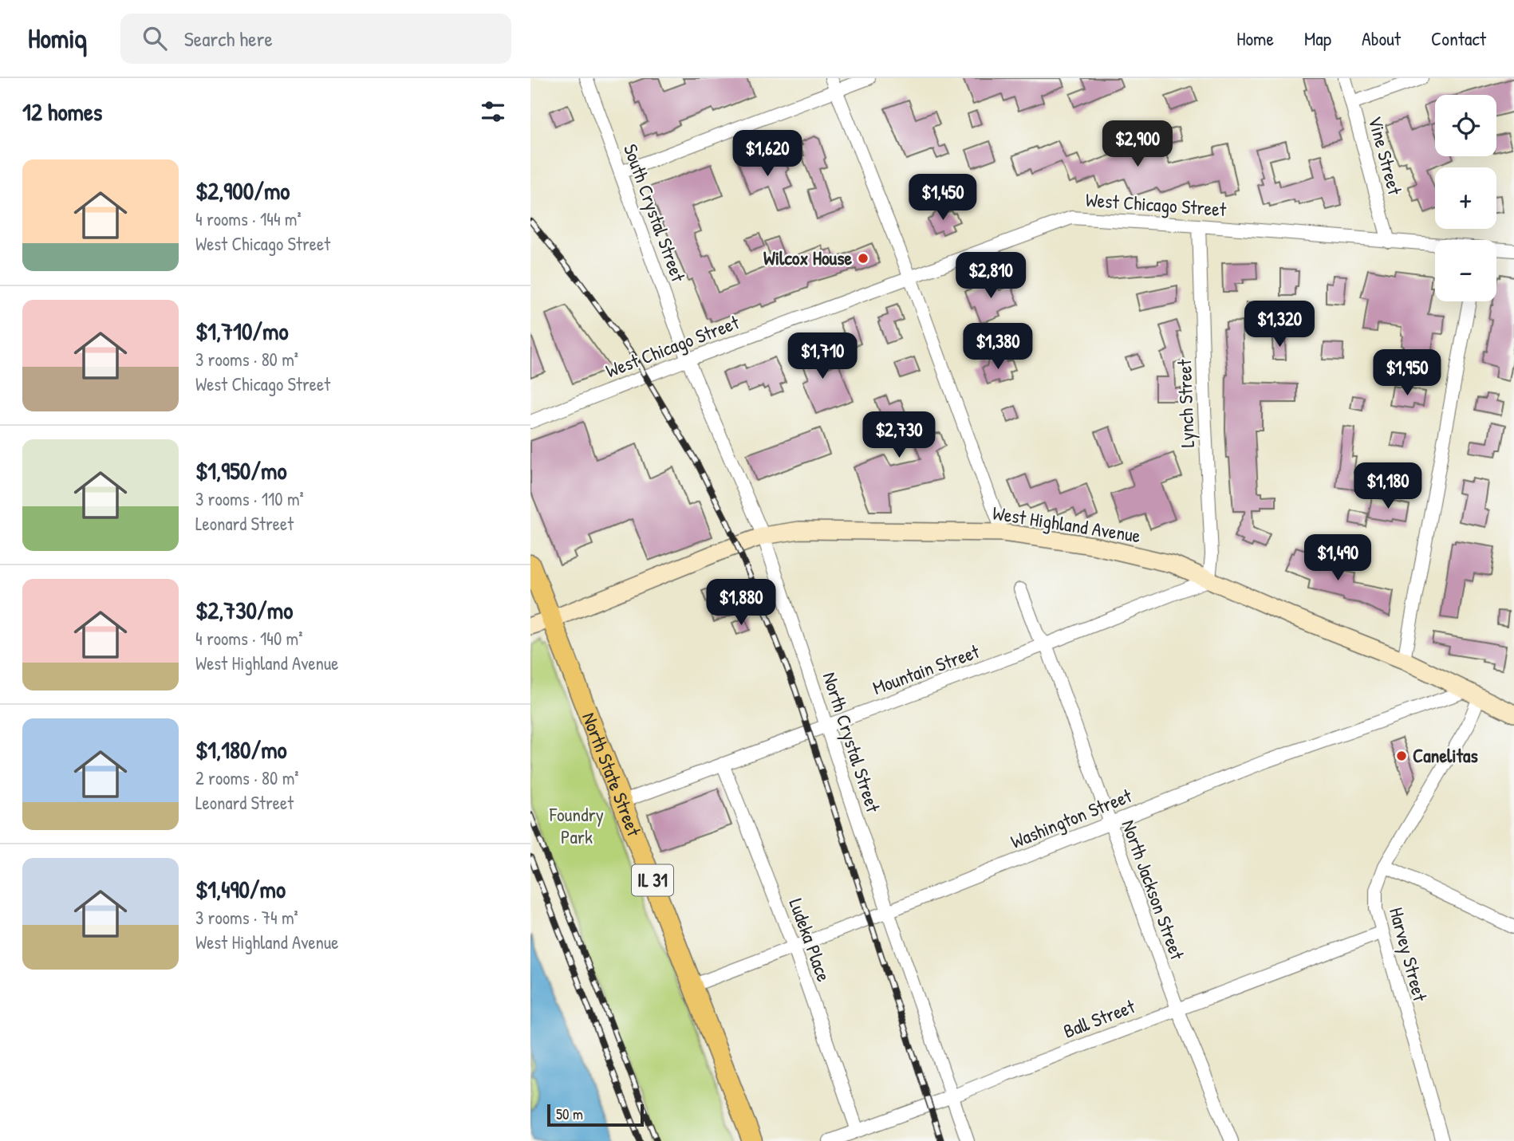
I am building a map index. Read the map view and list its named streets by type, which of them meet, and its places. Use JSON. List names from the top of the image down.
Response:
{
  "streets": {
    "main road": ["West Highland Avenue", "North State Street", "IL 31"],
    "street": [
      "Vine Street",
      "West Chicago Street",
      "South Crystal Street",
      "Lynch Street",
      "Mountain Street",
      "North Crystal Street",
      "Washington Street",
      "North Jackson Street",
      "Ludeka Place",
      "Harvey Street",
      "Ball Street"
    ]
  },
  "crossings": [
    ["Vine Street", "West Chicago Street"],
    ["West Chicago Street", "South Crystal Street"],
    ["West Chicago Street", "Lynch Street"],
    ["West Chicago Street", "North Crystal Street"],
    ["South Crystal Street", "North Crystal Street"],
    ["Lynch Street", "West Highland Avenue"],
    ["Lynch Street", "Mountain Street"],
    ["West Highland Avenue", "Mountain Street"],
    ["West Highland Avenue", "North Crystal Street"],
    ["West Highland Avenue", "North State Street"],
    ["West Highland Avenue", "Washington Street"],
    ["West Highland Avenue", "Harvey Street"],
    ["Mountain Street", "North Crystal Street"],
    ["Mountain Street", "North State Street"],
    ["Mountain Street", "North Jackson Street"],
    ["Mountain Street", "Ludeka Place"],
    ["North Crystal Street", "Washington Street"],
    ["North Crystal Street", "Ball Street"],
    ["North State Street", "Washington Street"],
    ["Washington Street", "North Jackson Street"],
    ["Washington Street", "Ludeka Place"],
    ["Washington Street", "Harvey Street"],
    ["North Jackson Street", "Ball Street"],
    ["Ludeka Place", "Ball Street"],
    ["Harvey Street", "Ball Street"]
  ],
  "parks": ["Foundry Park"],
  "places": ["Wilcox House", "Canelitas"],
  "scale_bar": "50 m",
  "page": {
    "header": "Homiq",
    "search": "Search here",
    "nav": [
      "Home",
      "Map",
      "About",
      "Contact"
    ],
    "heading": "12 homes",
    "map_buttons": ["+", "−"],
    "price": [
      "$2,900",
      "$1,620",
      "$1,450",
      "$2,810",
      "$1,320",
      "$1,380",
      "$1,710",
      "$1,950",
      "$2,730",
      "$1,180",
      "$1,490",
      "$1,880"
    ],
    "list": [
      {
        "name": "$2,900/mo",
        "note": "4 rooms · 144 m² · West Chicago Street"
      },
      {
        "name": "$1,710/mo",
        "note": "3 rooms · 80 m² · West Chicago Street"
      },
      {
        "name": "$1,950/mo",
        "note": "3 rooms · 110 m² · Leonard Street"
      },
      {
        "name": "$2,730/mo",
        "note": "4 rooms · 140 m² · West Highland Avenue"
      },
      {
        "name": "$1,180/mo",
        "note": "2 rooms · 80 m² · Leonard Street"
      },
      {
        "name": "$1,490/mo",
        "note": "3 rooms · 74 m² · West Highland Avenue"
      }
    ],
    "scale": "50 m"
  }
}
